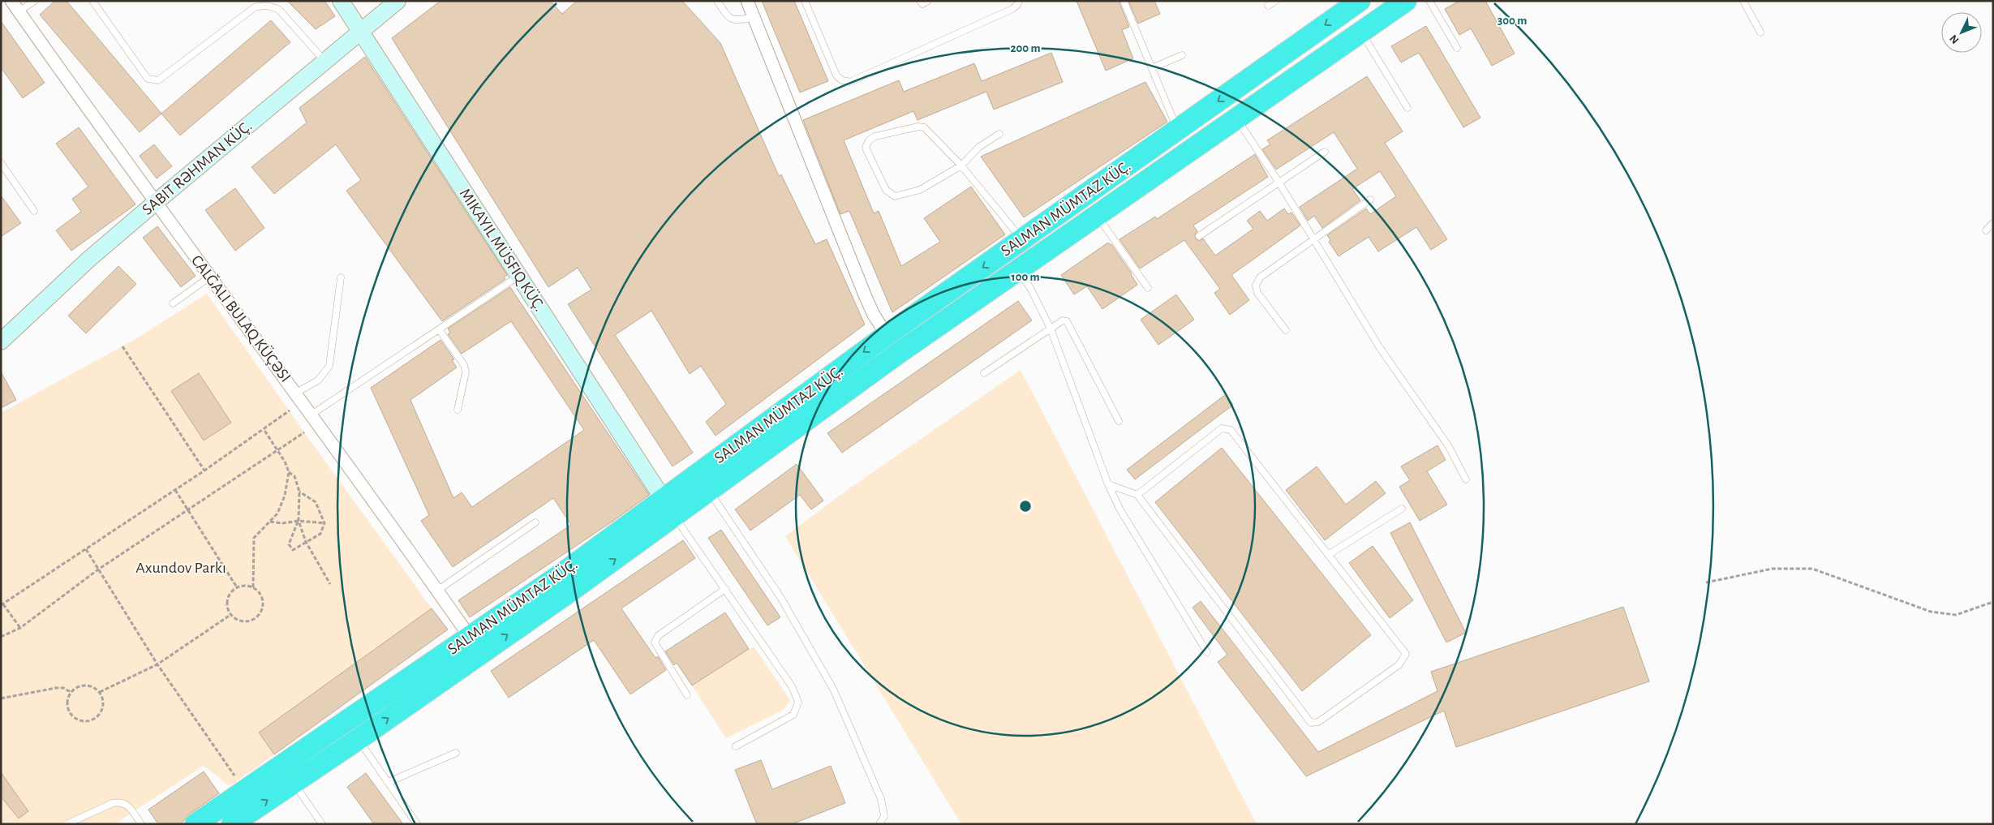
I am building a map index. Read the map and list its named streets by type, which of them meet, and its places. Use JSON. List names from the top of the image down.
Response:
{
  "streets": {
    "highway": ["SALMAN MÜMTAZ KÜÇ."],
    "main road": ["SABIT RƏHMAN KÜÇ."]
  },
  "parks": ["Axundov Parkı"],
  "north": "bottom left",
  "rings": ["300 m", "200 m", "100 m"]
}
